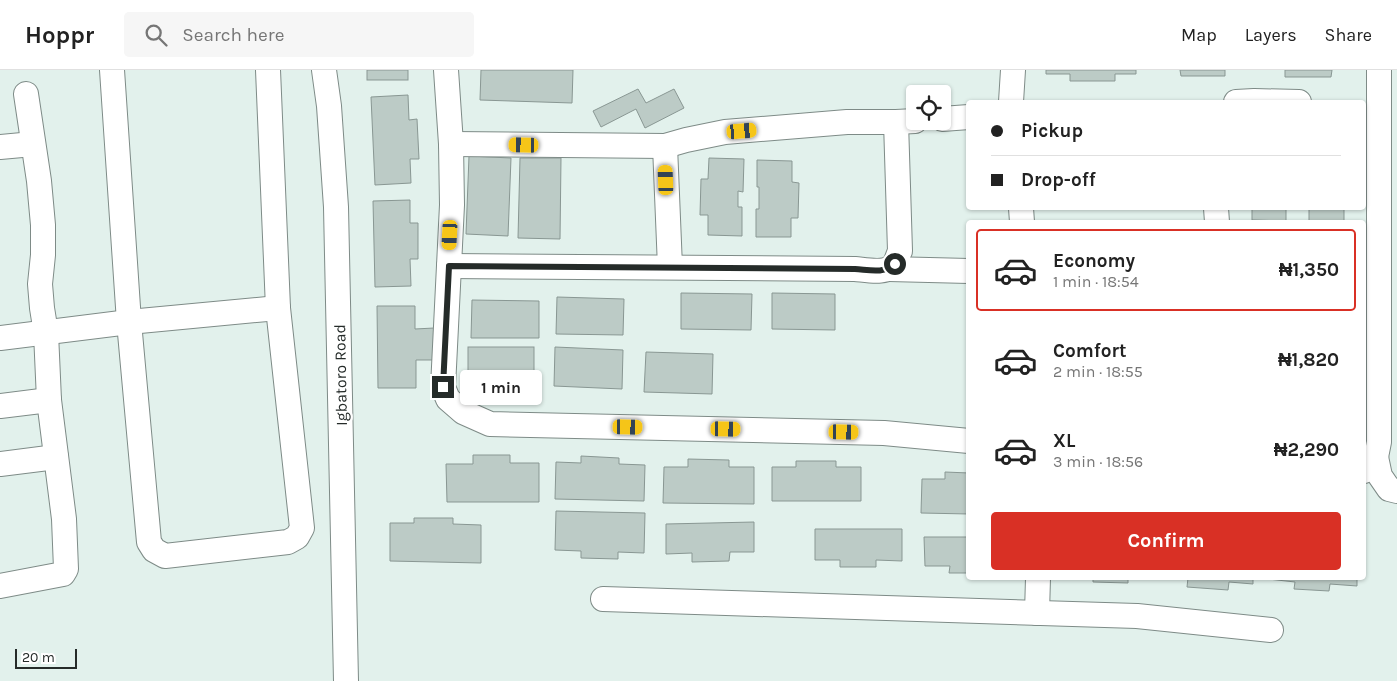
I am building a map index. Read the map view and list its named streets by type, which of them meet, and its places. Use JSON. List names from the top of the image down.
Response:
{
  "streets": {
    "street": ["Igbatoro Road"]
  },
  "scale_bar": "20 m",
  "page": {
    "header": "Hoppr",
    "search": "Search here",
    "nav": ["Map", "Layers", "Share"],
    "banner": ["Pickup", "Drop-off"],
    "list": [
      {
        "name": "Economy",
        "note": "1 min · 18:54",
        "value": "₦1,350"
      },
      {
        "name": "Comfort",
        "note": "2 min · 18:55",
        "value": "₦1,820"
      },
      {
        "name": "XL",
        "note": "3 min · 18:56",
        "value": "₦2,290"
      }
    ],
    "bubble": "1 min",
    "buttons": "Confirm",
    "scale": "20 m"
  }
}
